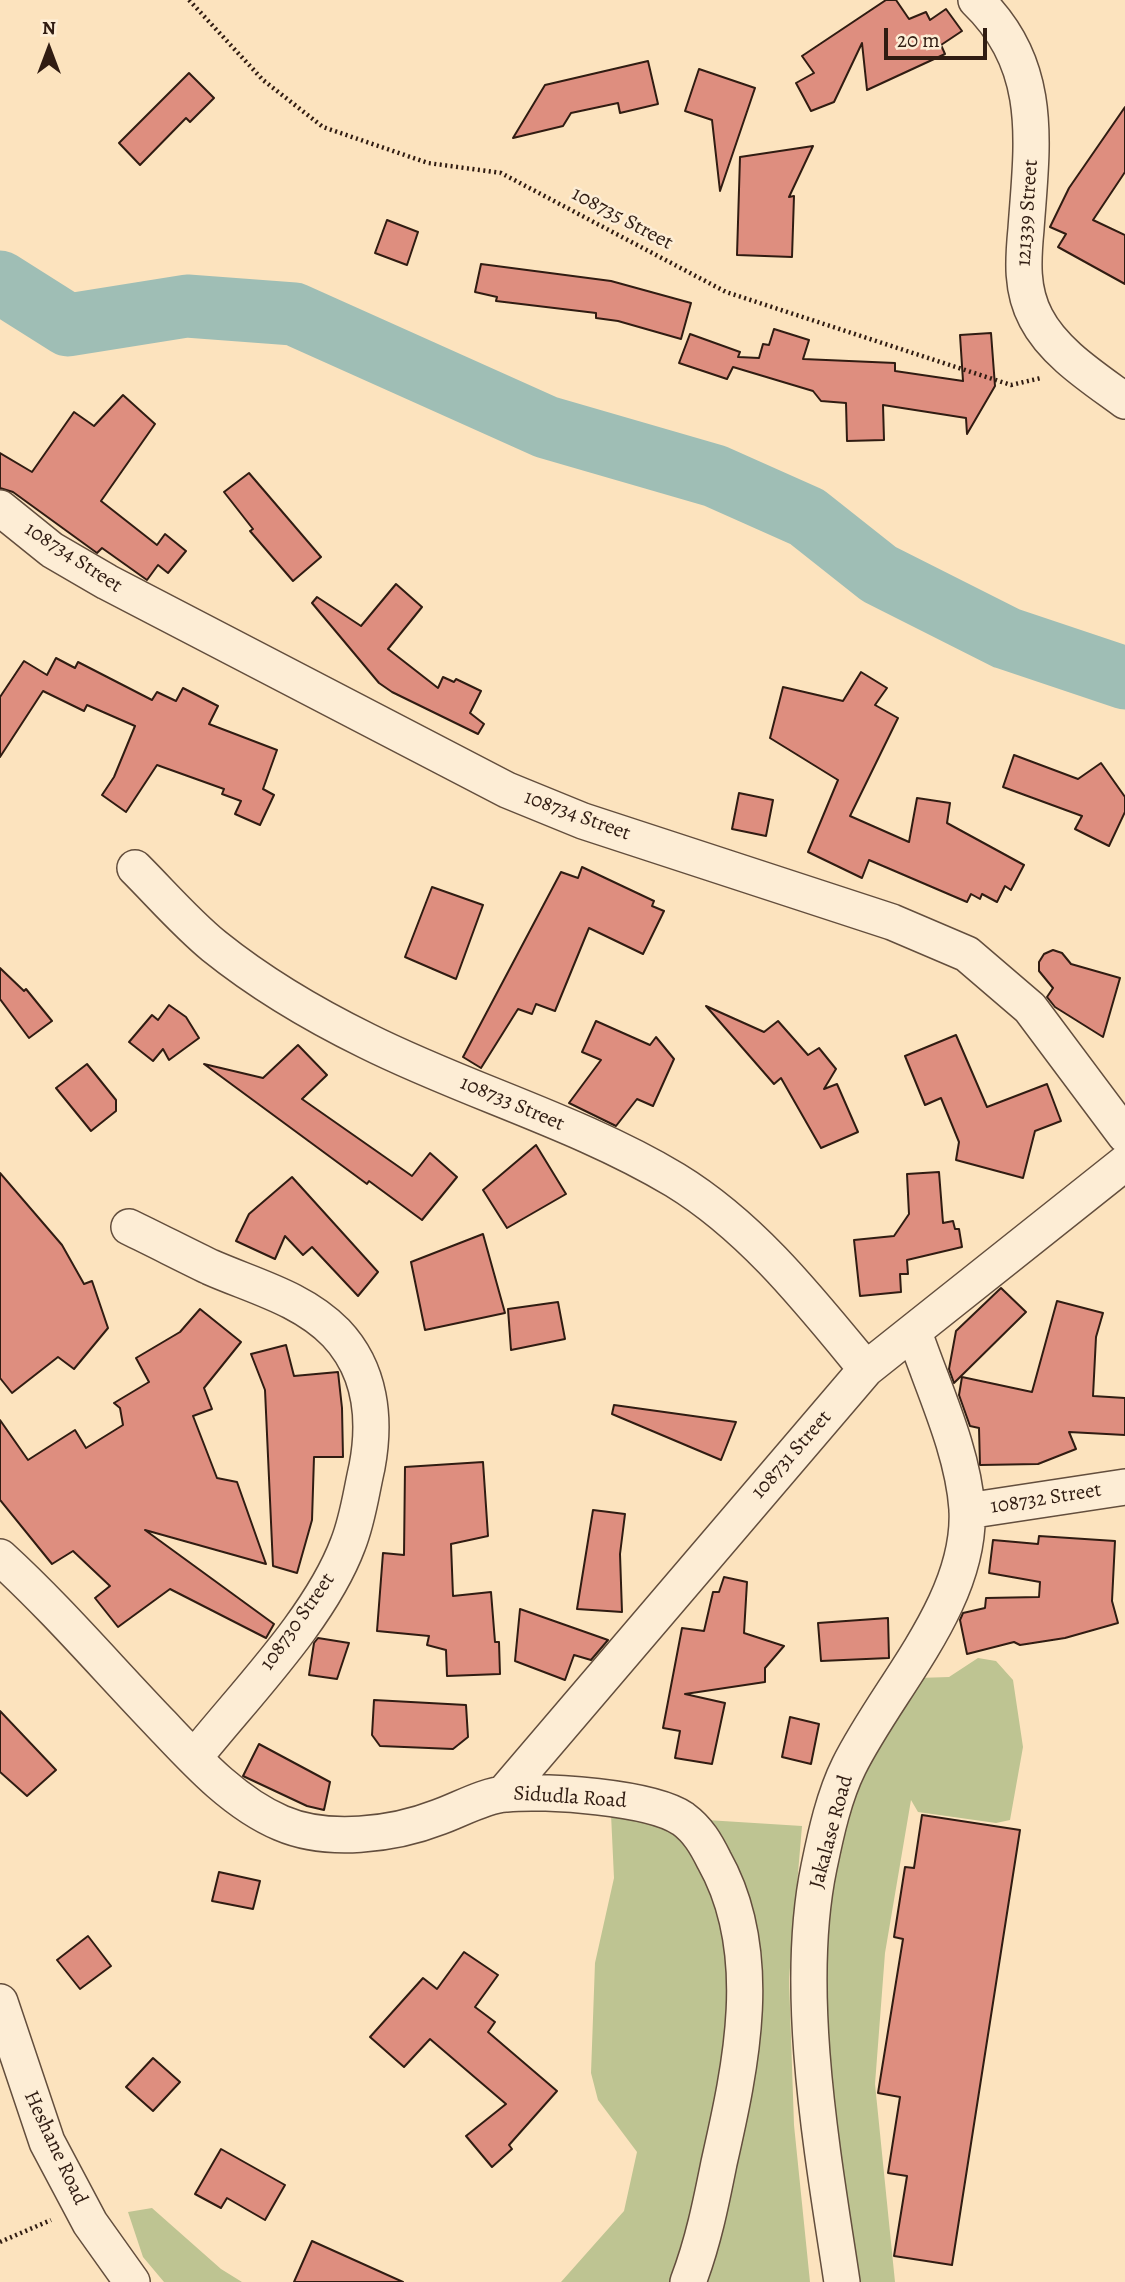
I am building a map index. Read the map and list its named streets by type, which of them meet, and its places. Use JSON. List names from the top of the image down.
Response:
{
  "streets": {
    "street": [
      "121339 Street",
      "108734 Street",
      "108733 Street",
      "108731 Street",
      "108732 Street",
      "108730 Street",
      "Sidudla Road",
      "Jakalase Road",
      "Heshane Road"
    ],
    "path": ["108735 Street"]
  },
  "crossings": [
    ["121339 Street", "108735 Street"],
    ["108733 Street", "108731 Street"],
    ["108731 Street", "Sidudla Road"],
    ["108731 Street", "Jakalase Road"],
    ["108732 Street", "Jakalase Road"],
    ["108730 Street", "Sidudla Road"]
  ],
  "scale_bar": "20 m",
  "north": "top"
}
